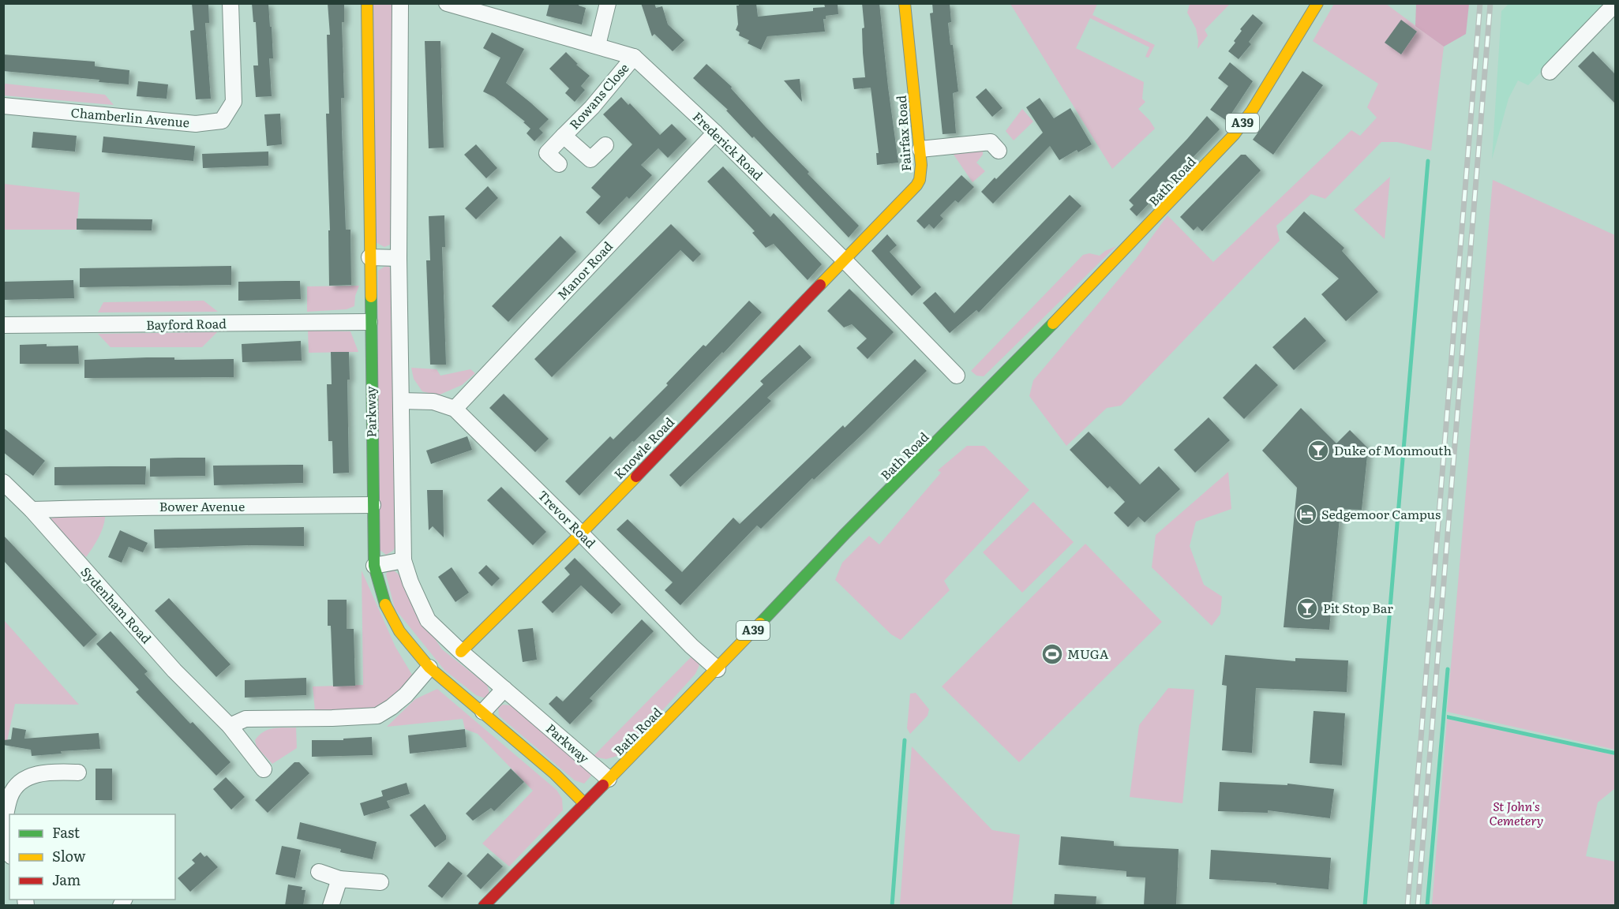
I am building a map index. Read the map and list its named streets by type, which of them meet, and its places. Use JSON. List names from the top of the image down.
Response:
{
  "streets": {
    "street": [
      "Rowans Close",
      "Chamberlin Avenue",
      "A39",
      "Fairfax Road",
      "Frederick Road",
      "Bath Road",
      "Manor Road",
      "Bayford Road",
      "Parkway",
      "Knowle Road",
      "Bower Avenue",
      "Trevor Road",
      "Sydenham Road"
    ]
  },
  "crossings": [
    ["Rowans Close", "Frederick Road"],
    ["Fairfax Road", "Frederick Road"],
    ["Fairfax Road", "Knowle Road"],
    ["Frederick Road", "Manor Road"],
    ["Frederick Road", "Knowle Road"],
    ["Bath Road", "Parkway"],
    ["Bath Road", "Trevor Road"],
    ["Manor Road", "Trevor Road"],
    ["Bayford Road", "Parkway"],
    ["Parkway", "Knowle Road"],
    ["Parkway", "Bower Avenue"],
    ["Parkway", "Trevor Road"],
    ["Knowle Road", "Trevor Road"],
    ["Bower Avenue", "Sydenham Road"]
  ],
  "parks": ["St John's Cemetery"],
  "places": {
    "bar": ["Duke of Monmouth", "Pit Stop Bar"],
    "hotel": ["Sedgemoor Campus"],
    "sports": ["MUGA"]
  },
  "legend": ["Fast", "Slow", "Jam"]
}
